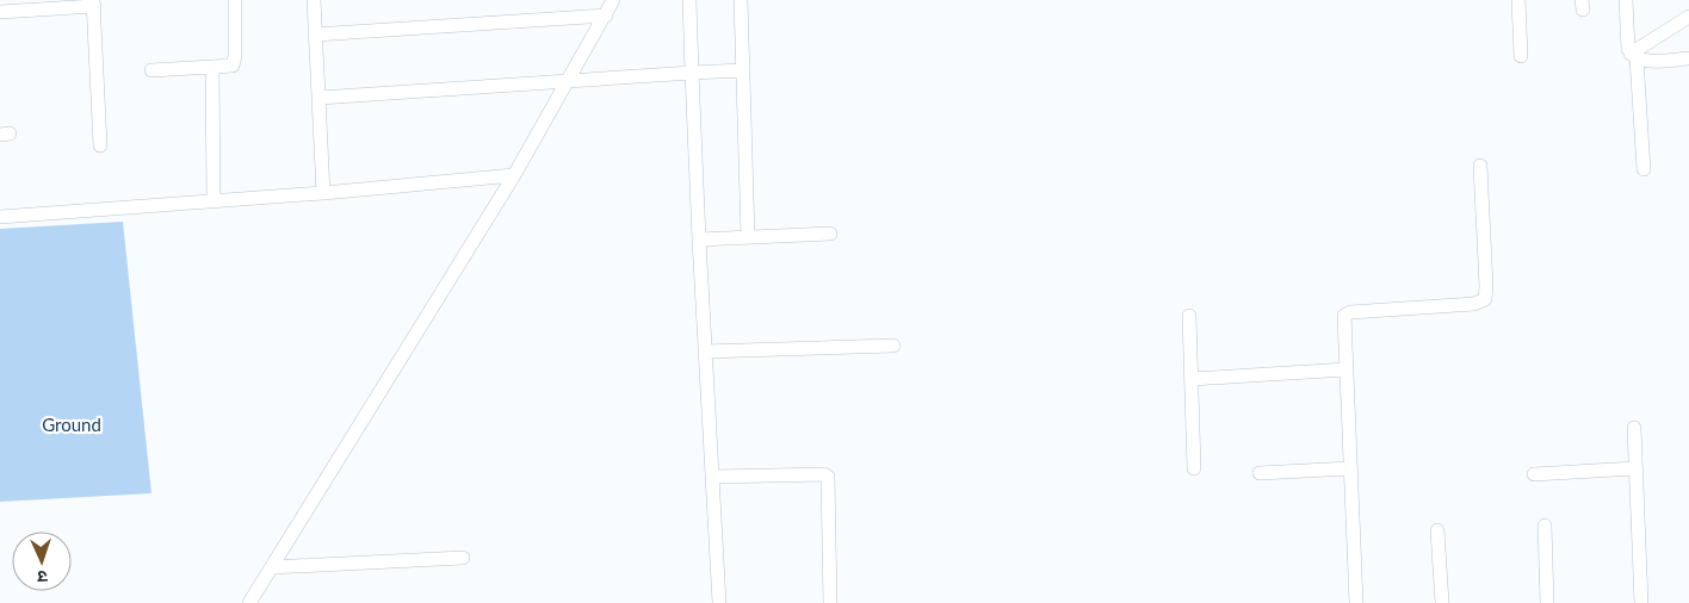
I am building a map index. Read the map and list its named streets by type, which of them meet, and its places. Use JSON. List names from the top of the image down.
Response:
{
  "parks": ["Ground"],
  "north": "bottom"
}
